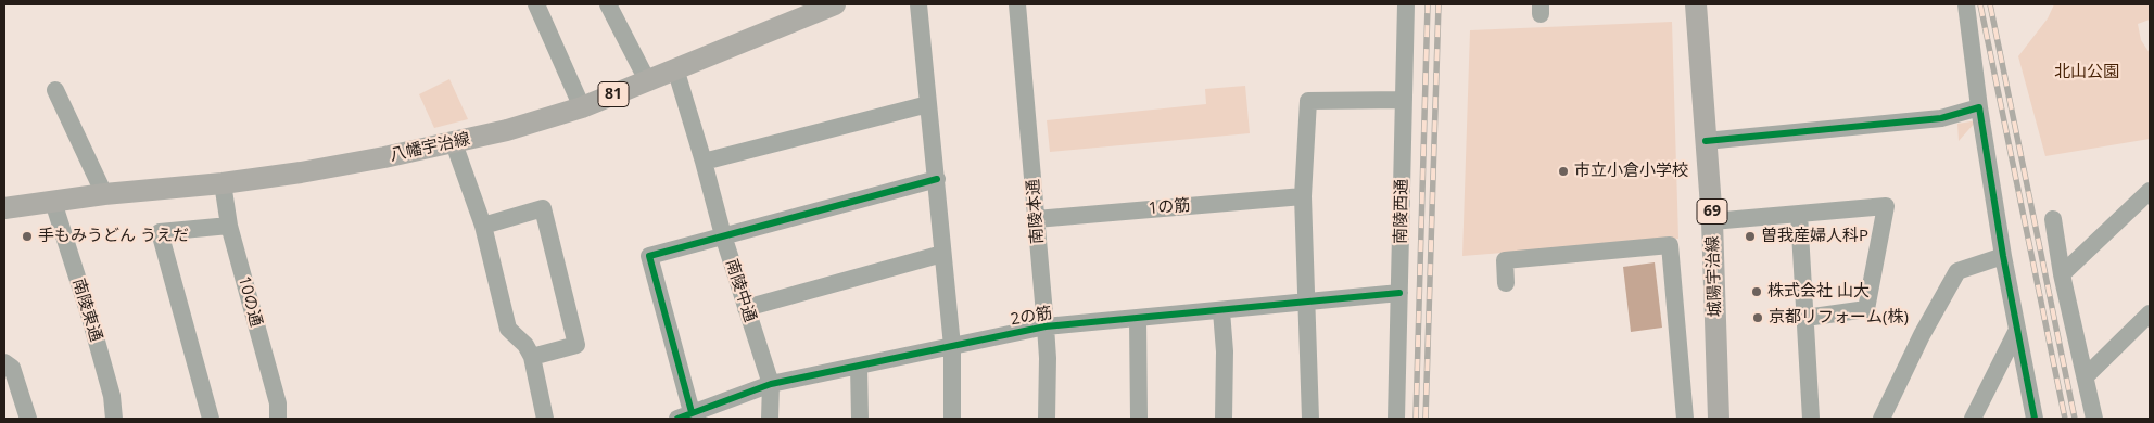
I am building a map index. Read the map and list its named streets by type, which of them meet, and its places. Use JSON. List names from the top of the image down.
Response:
{
  "streets": {
    "main road": [
      "81",
      "八幡宇治線",
      "69",
      "城陽宇治線"
    ],
    "street": [
      "1の筋",
      "南陵本通",
      "南陵西通",
      "南陵中通",
      "10の通",
      "南陵東通",
      "2の筋"
    ]
  },
  "crossings": [
    ["八幡宇治線", "南陵中通"],
    ["八幡宇治線", "10の通"],
    ["八幡宇治線", "南陵東通"],
    ["1の筋", "南陵本通"],
    ["南陵本通", "2の筋"],
    ["南陵西通", "2の筋"],
    ["南陵中通", "2の筋"]
  ],
  "parks": ["北山公園"],
  "places": [
    "市立小倉小学校",
    "手もみうどん うえだ",
    "曽我産婦人科P",
    "株式会社 山大",
    "京都リフォーム(株)"
  ]
}
